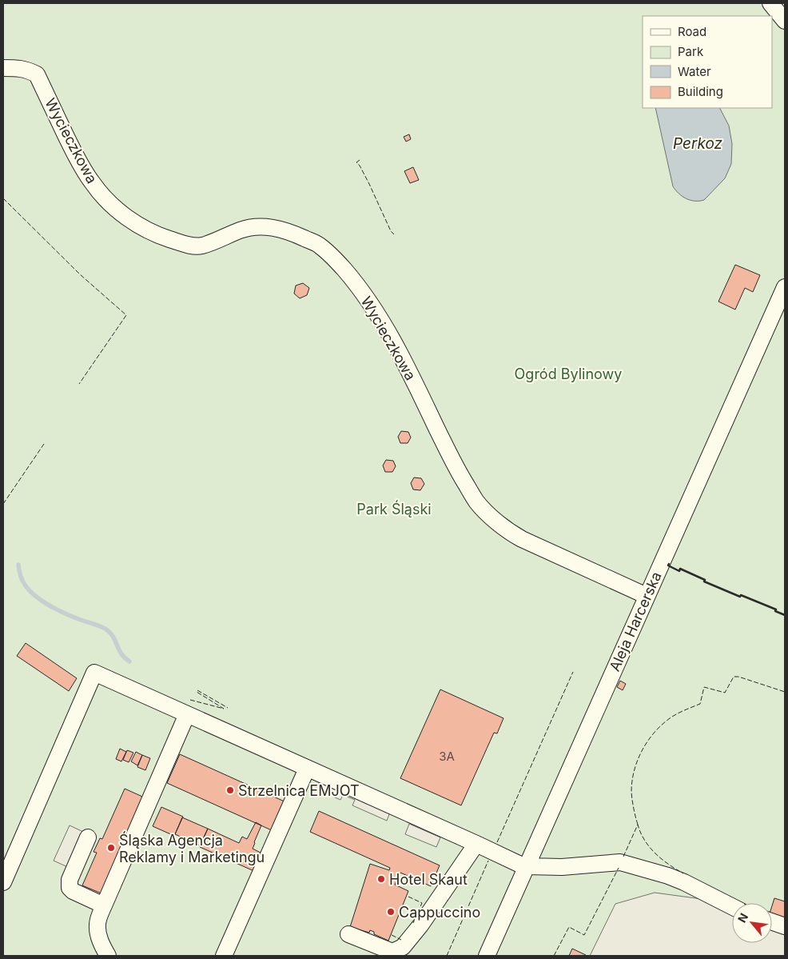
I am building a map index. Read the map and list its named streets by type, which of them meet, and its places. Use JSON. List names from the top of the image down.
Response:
{
  "streets": {
    "street": ["Wycieczkowa", "Aleja Harcerska"]
  },
  "crossings": [
    ["Wycieczkowa", "Aleja Harcerska"]
  ],
  "water": ["Perkoz"],
  "parks": ["Ogród Bylinowy", "Park Śląski"],
  "places": [
    "Strzelnica EMJOT",
    "Śląska Agencja Reklamy i Marketingu",
    "Hotel Skaut",
    "Cappuccino"
  ],
  "house_numbers": ["3A"],
  "legend": [
    "Road",
    "Park",
    "Water",
    "Building"
  ],
  "north": "top left"
}
